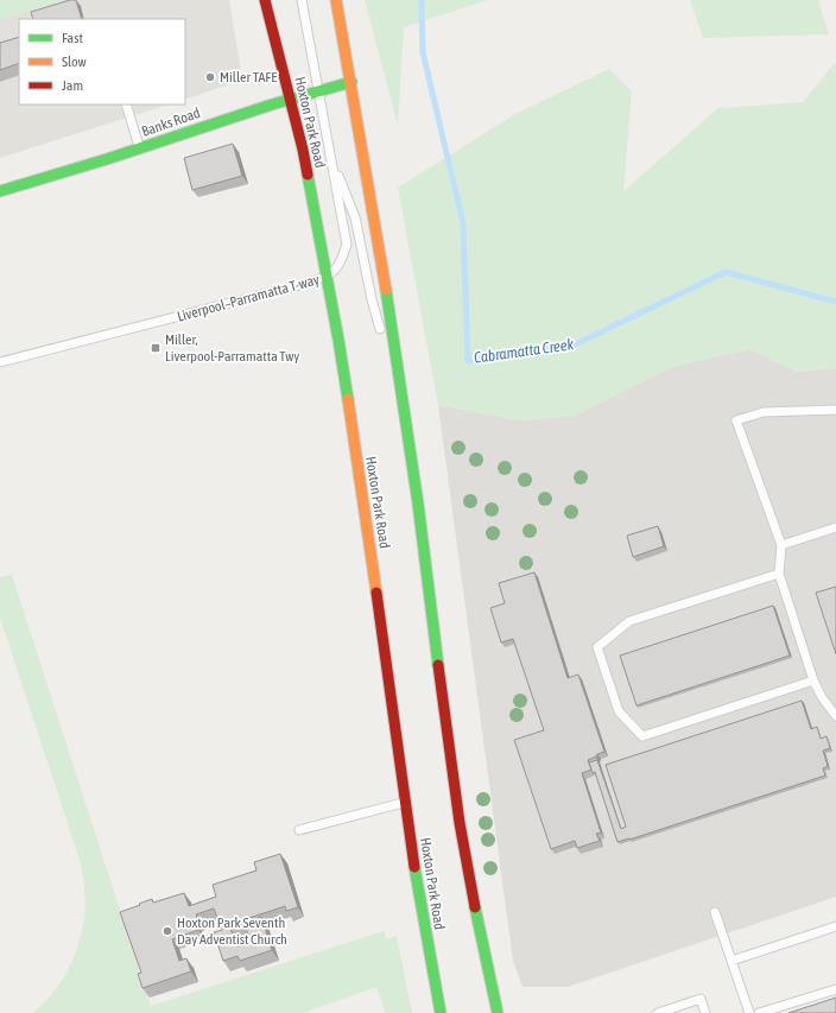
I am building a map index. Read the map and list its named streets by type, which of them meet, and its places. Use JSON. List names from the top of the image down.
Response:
{
  "streets": {
    "main road": ["Banks Road", "Hoxton Park Road"],
    "lane": ["Liverpool–Parramatta T-way"]
  },
  "crossings": [
    ["Banks Road", "Hoxton Park Road"],
    ["Banks Road", "Liverpool–Parramatta T-way"],
    ["Hoxton Park Road", "Liverpool–Parramatta T-way"]
  ],
  "water": ["Cabramatta Creek"],
  "places": {
    "other": ["Miller TAFE", "Hoxton Park Seventh Day Adventist Church"],
    "transit": ["Miller, Liverpool-Parramatta Twy"]
  },
  "legend": ["Fast", "Slow", "Jam"]
}
